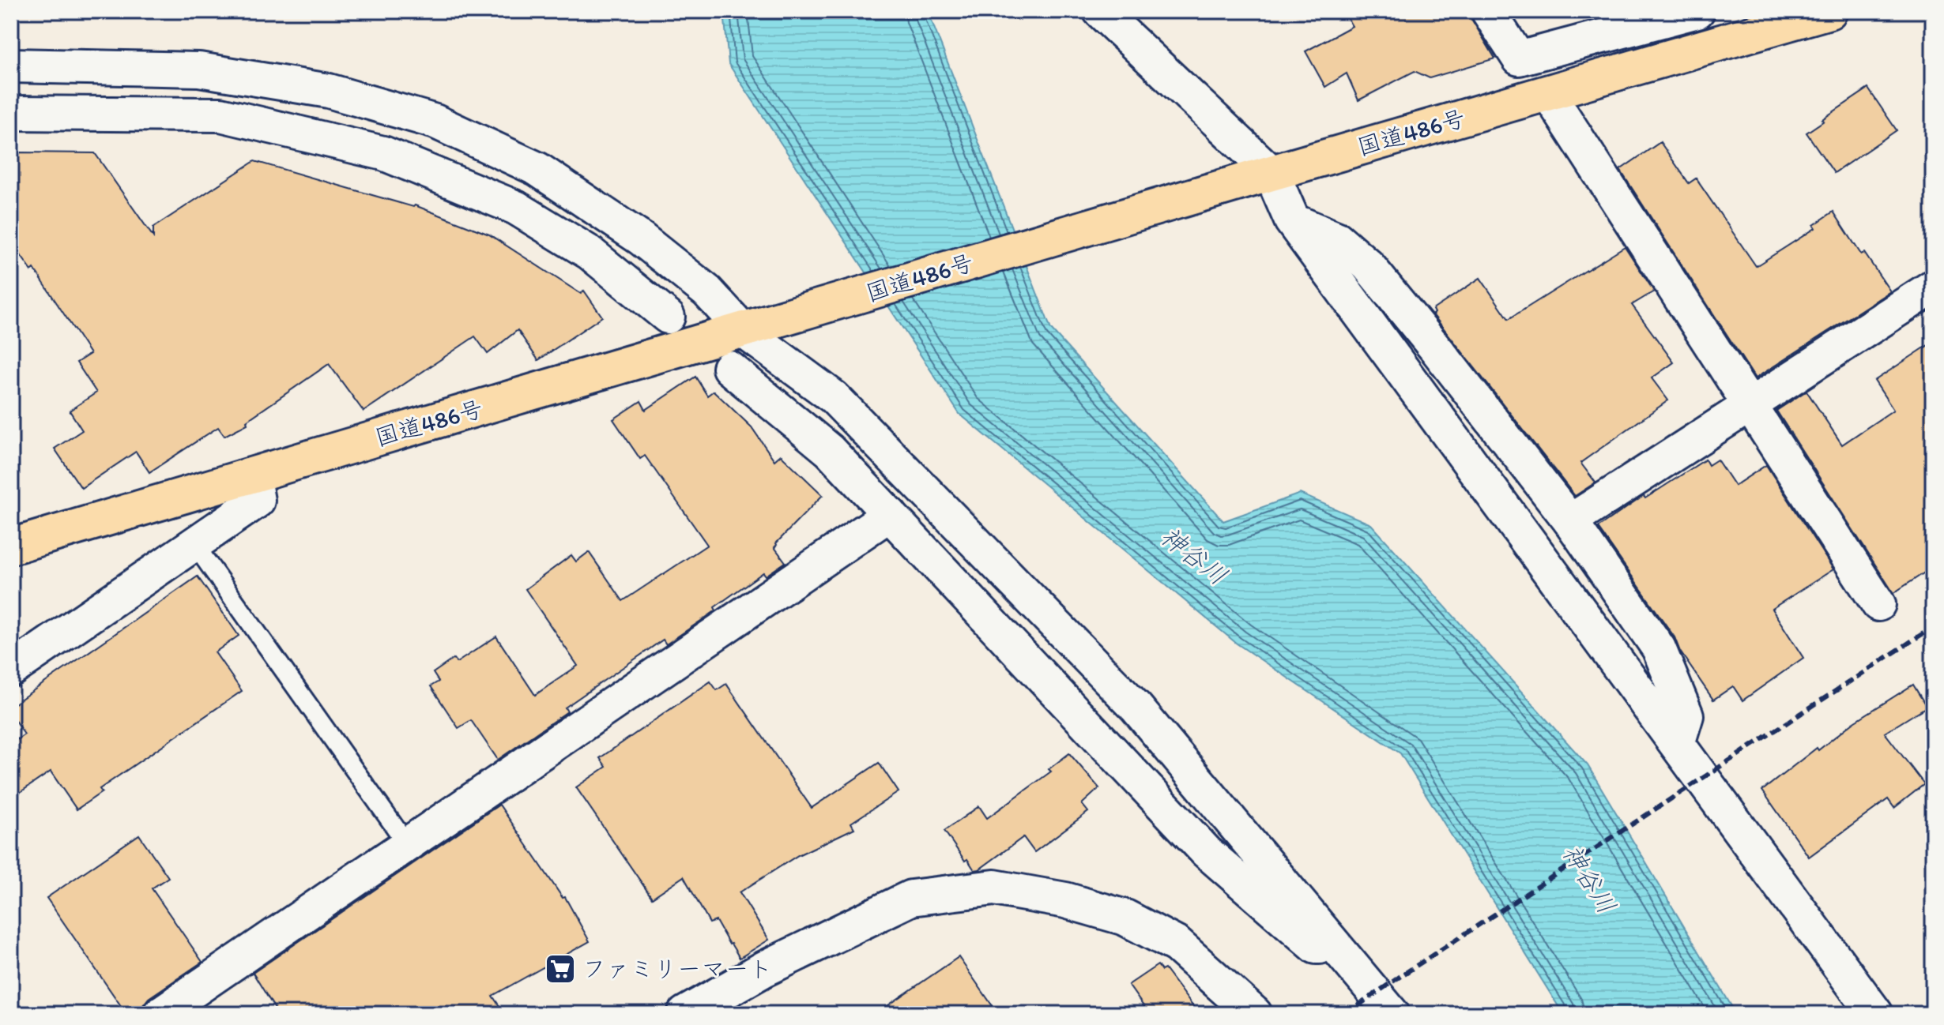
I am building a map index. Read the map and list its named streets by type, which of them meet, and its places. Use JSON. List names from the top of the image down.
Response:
{
  "streets": {
    "highway": ["国道486号"]
  },
  "water": ["神谷川"],
  "places": {
    "supermarket": ["ファミリーマート"]
  }
}
